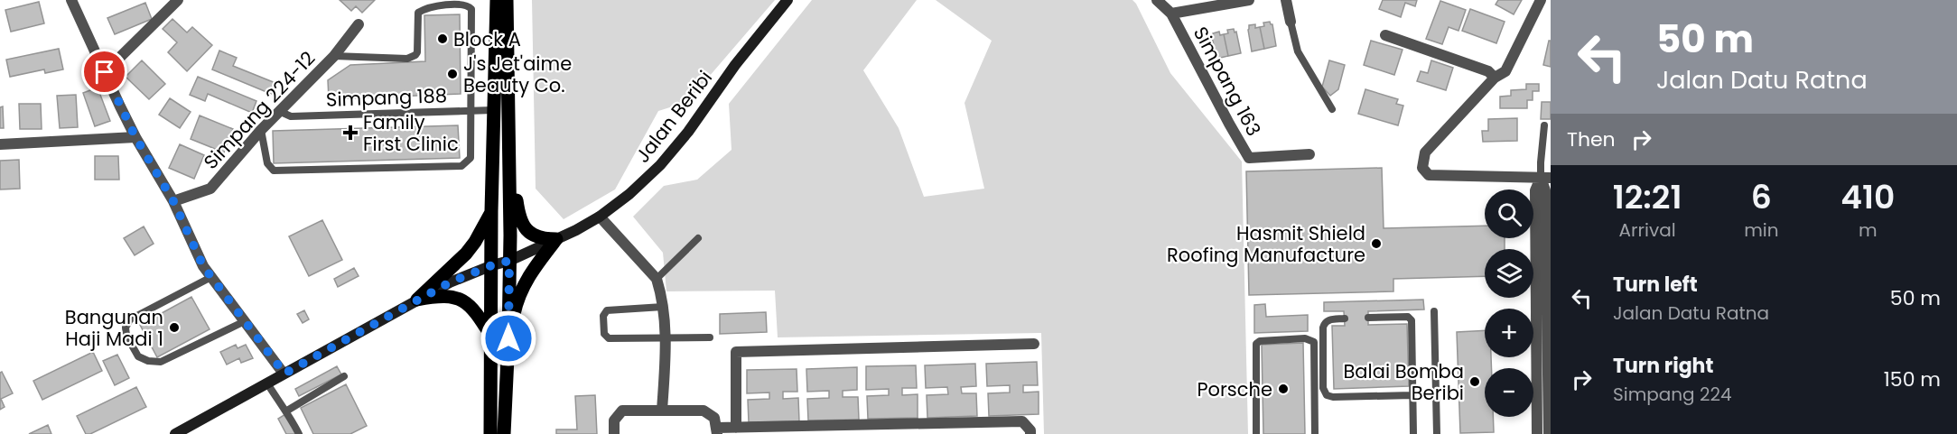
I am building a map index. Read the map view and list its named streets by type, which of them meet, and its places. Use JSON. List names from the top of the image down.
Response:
{
  "streets": {
    "main road": ["Jalan Beribi"],
    "street": ["Simpang 163", "Simpang 224-12"],
    "lane": ["Simpang 188"]
  },
  "crossings": [
    ["Simpang 188", "Simpang 224-12"]
  ],
  "places": {
    "other": [
      "Block A",
      "J's Jet'aime Beauty Co.",
      "Hasmit Shield Roofing Manufacture",
      "Bangunan Haji Madi 1",
      "Balai Bomba Beribi",
      "Porsche"
    ],
    "health": ["Family First Clinic"]
  },
  "page": {
    "turn": ["50 m", "Jalan Datu Ratna"],
    "then": "Then",
    "eta": [
      "12:21",
      "Arrival",
      "6",
      "min",
      "410",
      "m"
    ],
    "map_buttons": ["+", "−"],
    "list": [
      {
        "name": "Turn left",
        "note": "Jalan Datu Ratna",
        "value": "50 m"
      },
      {
        "name": "Turn right",
        "note": "Simpang 224",
        "value": "150 m"
      }
    ]
  }
}
